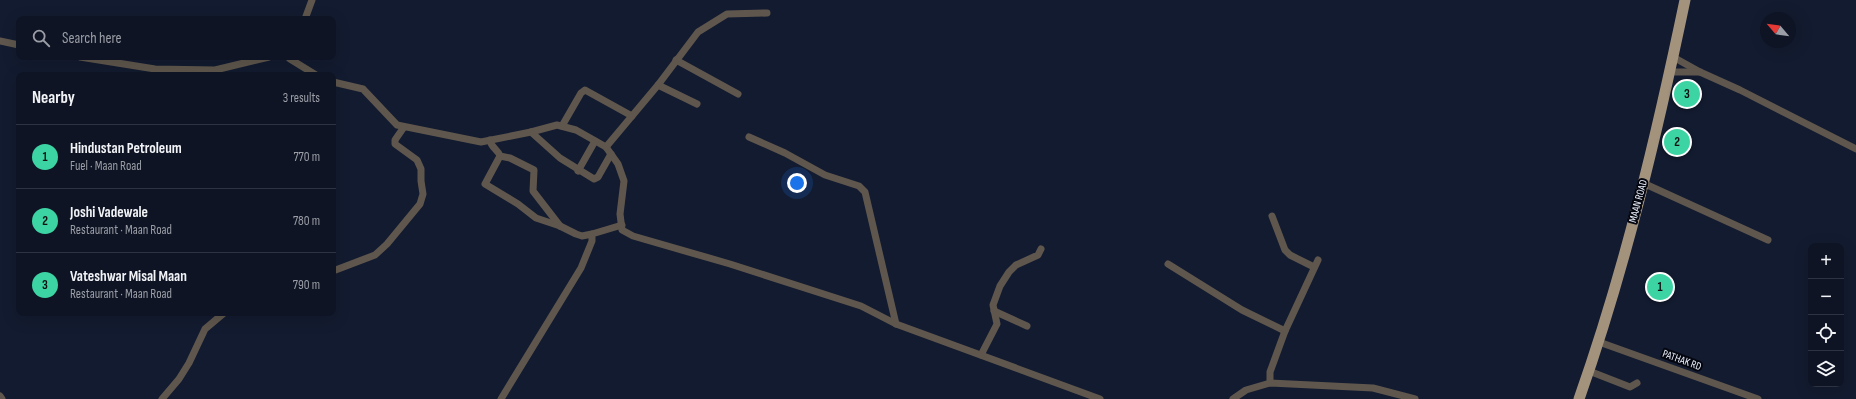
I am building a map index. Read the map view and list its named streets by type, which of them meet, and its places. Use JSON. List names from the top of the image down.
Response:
{
  "streets": {
    "main road": ["MAAN ROAD"],
    "street": ["PATHAK RD"]
  },
  "crossings": [
    ["MAAN ROAD", "PATHAK RD"]
  ],
  "north": "top left",
  "page": {
    "search": "Search here",
    "heading": ["Nearby", "3 results"],
    "pins": ["3", "2", "1"],
    "list": [
      {
        "mark": "1",
        "name": "Hindustan Petroleum",
        "note": "Fuel · Maan Road",
        "value": "770 m"
      },
      {
        "mark": "2",
        "name": "Joshi Vadewale",
        "note": "Restaurant · Maan Road",
        "value": "780 m"
      },
      {
        "mark": "3",
        "name": "Vateshwar Misal Maan",
        "note": "Restaurant · Maan Road",
        "value": "790 m"
      }
    ],
    "map_buttons": ["+", "−"]
  }
}
